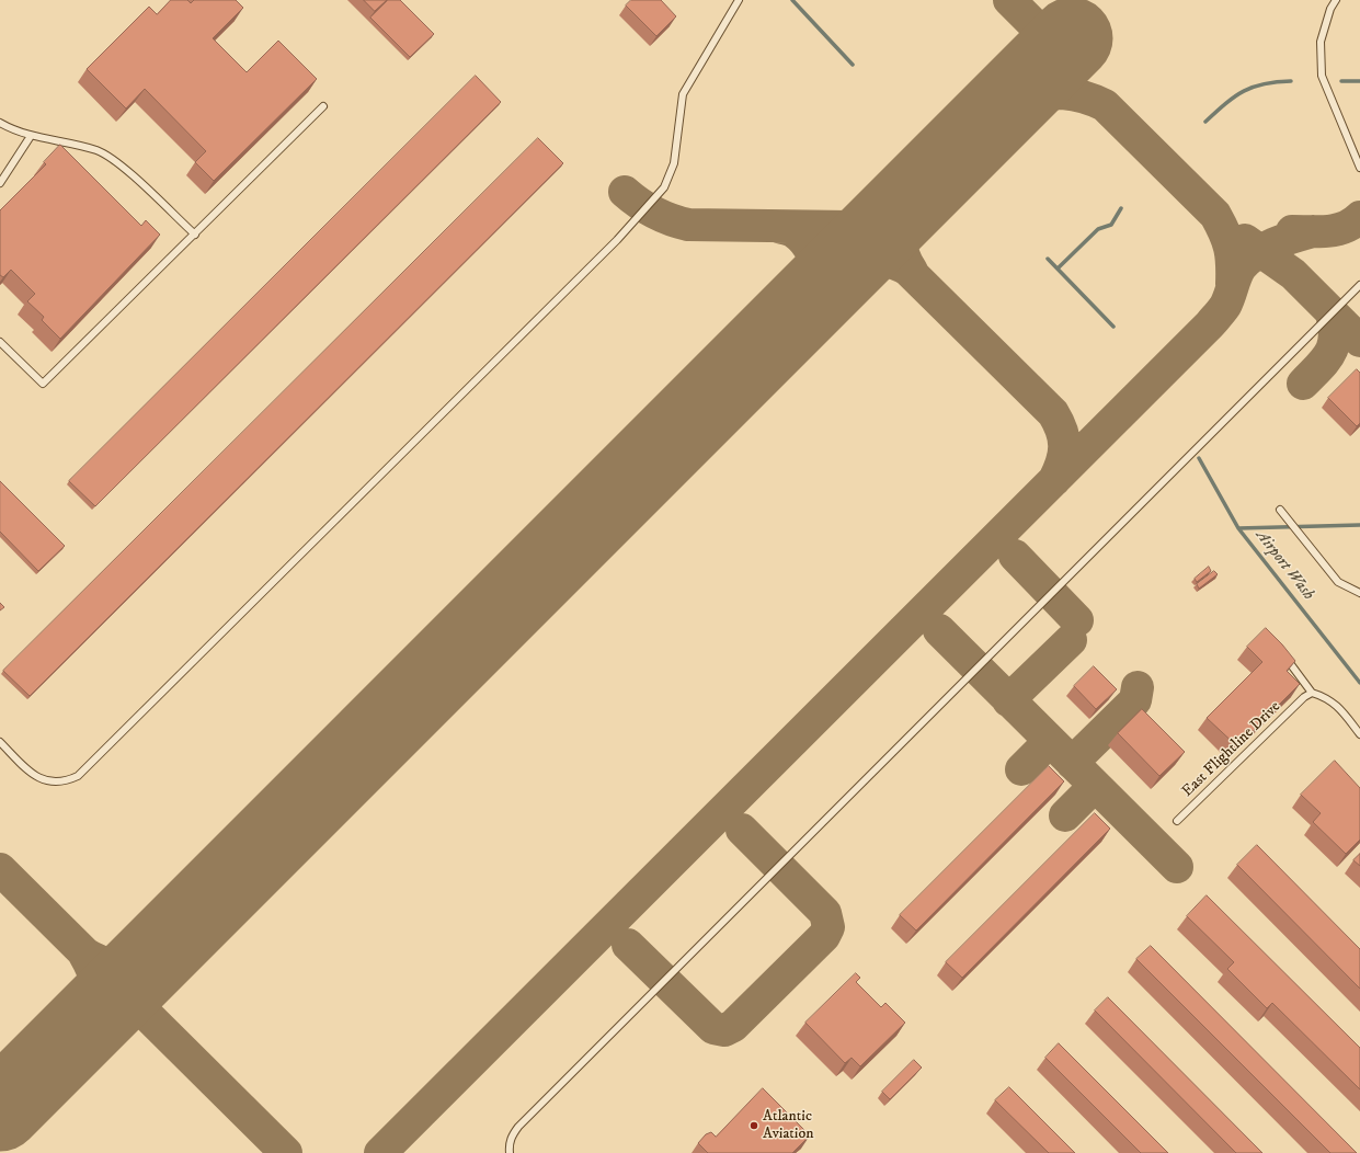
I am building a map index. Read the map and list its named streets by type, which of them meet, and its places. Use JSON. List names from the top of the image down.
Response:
{
  "streets": {
    "lane": ["East Flightline Drive"]
  },
  "water": ["Airport Wash"],
  "places": ["Atlantic Aviation"]
}
